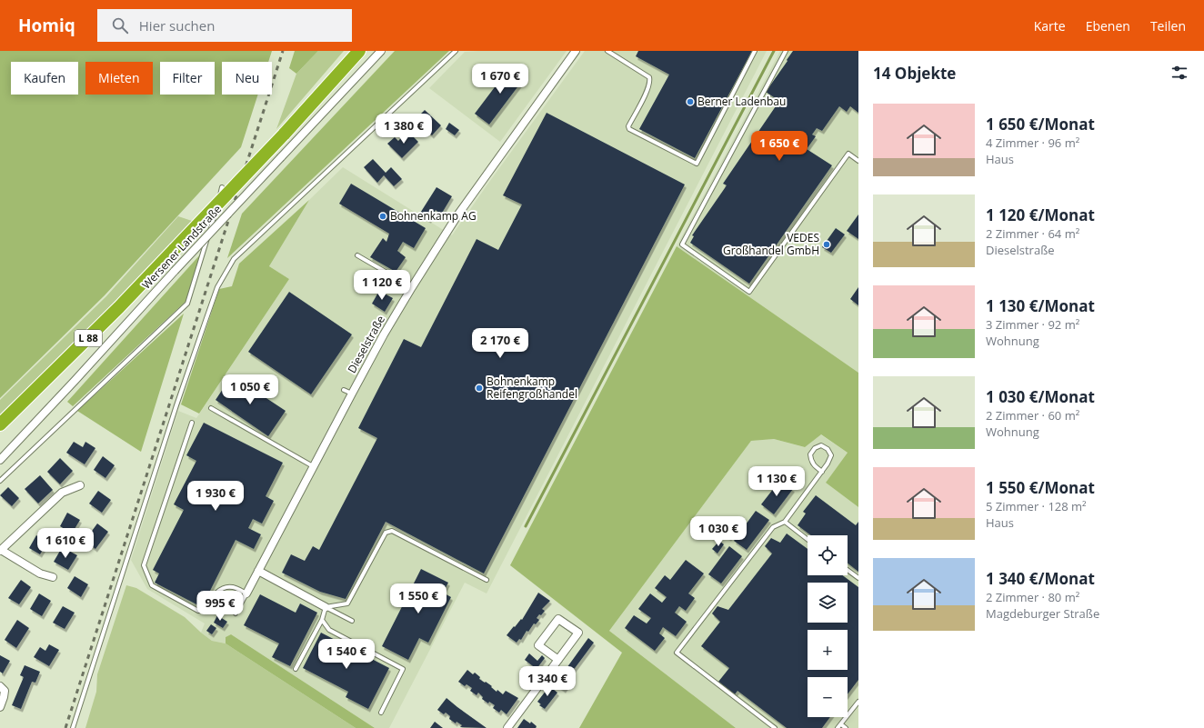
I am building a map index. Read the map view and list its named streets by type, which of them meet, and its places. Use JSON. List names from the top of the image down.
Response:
{
  "streets": {
    "highway": ["L 88"],
    "street": ["Wersener Landstraße", "Dieselstraße"]
  },
  "places": [
    "Berner Ladenbau",
    "Bohnenkamp AG",
    "VEDES Großhandel GmbH",
    "Bohnenkamp Reifengroßhandel"
  ],
  "page": {
    "header": "Homiq",
    "search": "Hier suchen",
    "nav": ["Karte", "Ebenen", "Teilen"],
    "heading": "14 Objekte",
    "chip": [
      "Kaufen",
      "Mieten",
      "Filter",
      "Neu"
    ],
    "price": [
      "1 670 €",
      "1 380 €",
      "1 650 €",
      "1 120 €",
      "2 170 €",
      "1 050 €",
      "1 130 €",
      "1 930 €",
      "1 030 €",
      "1 610 €",
      "1 550 €",
      "995 €",
      "1 540 €",
      "1 340 €"
    ],
    "list": [
      {
        "name": "1 650 €/Monat",
        "note": "4 Zimmer · 96 m² · Haus"
      },
      {
        "name": "1 120 €/Monat",
        "note": "2 Zimmer · 64 m² · Dieselstraße"
      },
      {
        "name": "1 130 €/Monat",
        "note": "3 Zimmer · 92 m² · Wohnung"
      },
      {
        "name": "1 030 €/Monat",
        "note": "2 Zimmer · 60 m² · Wohnung"
      },
      {
        "name": "1 550 €/Monat",
        "note": "5 Zimmer · 128 m² · Haus"
      },
      {
        "name": "1 340 €/Monat",
        "note": "2 Zimmer · 80 m² · Magdeburger Straße"
      }
    ],
    "map_buttons": ["+", "−"]
  }
}
